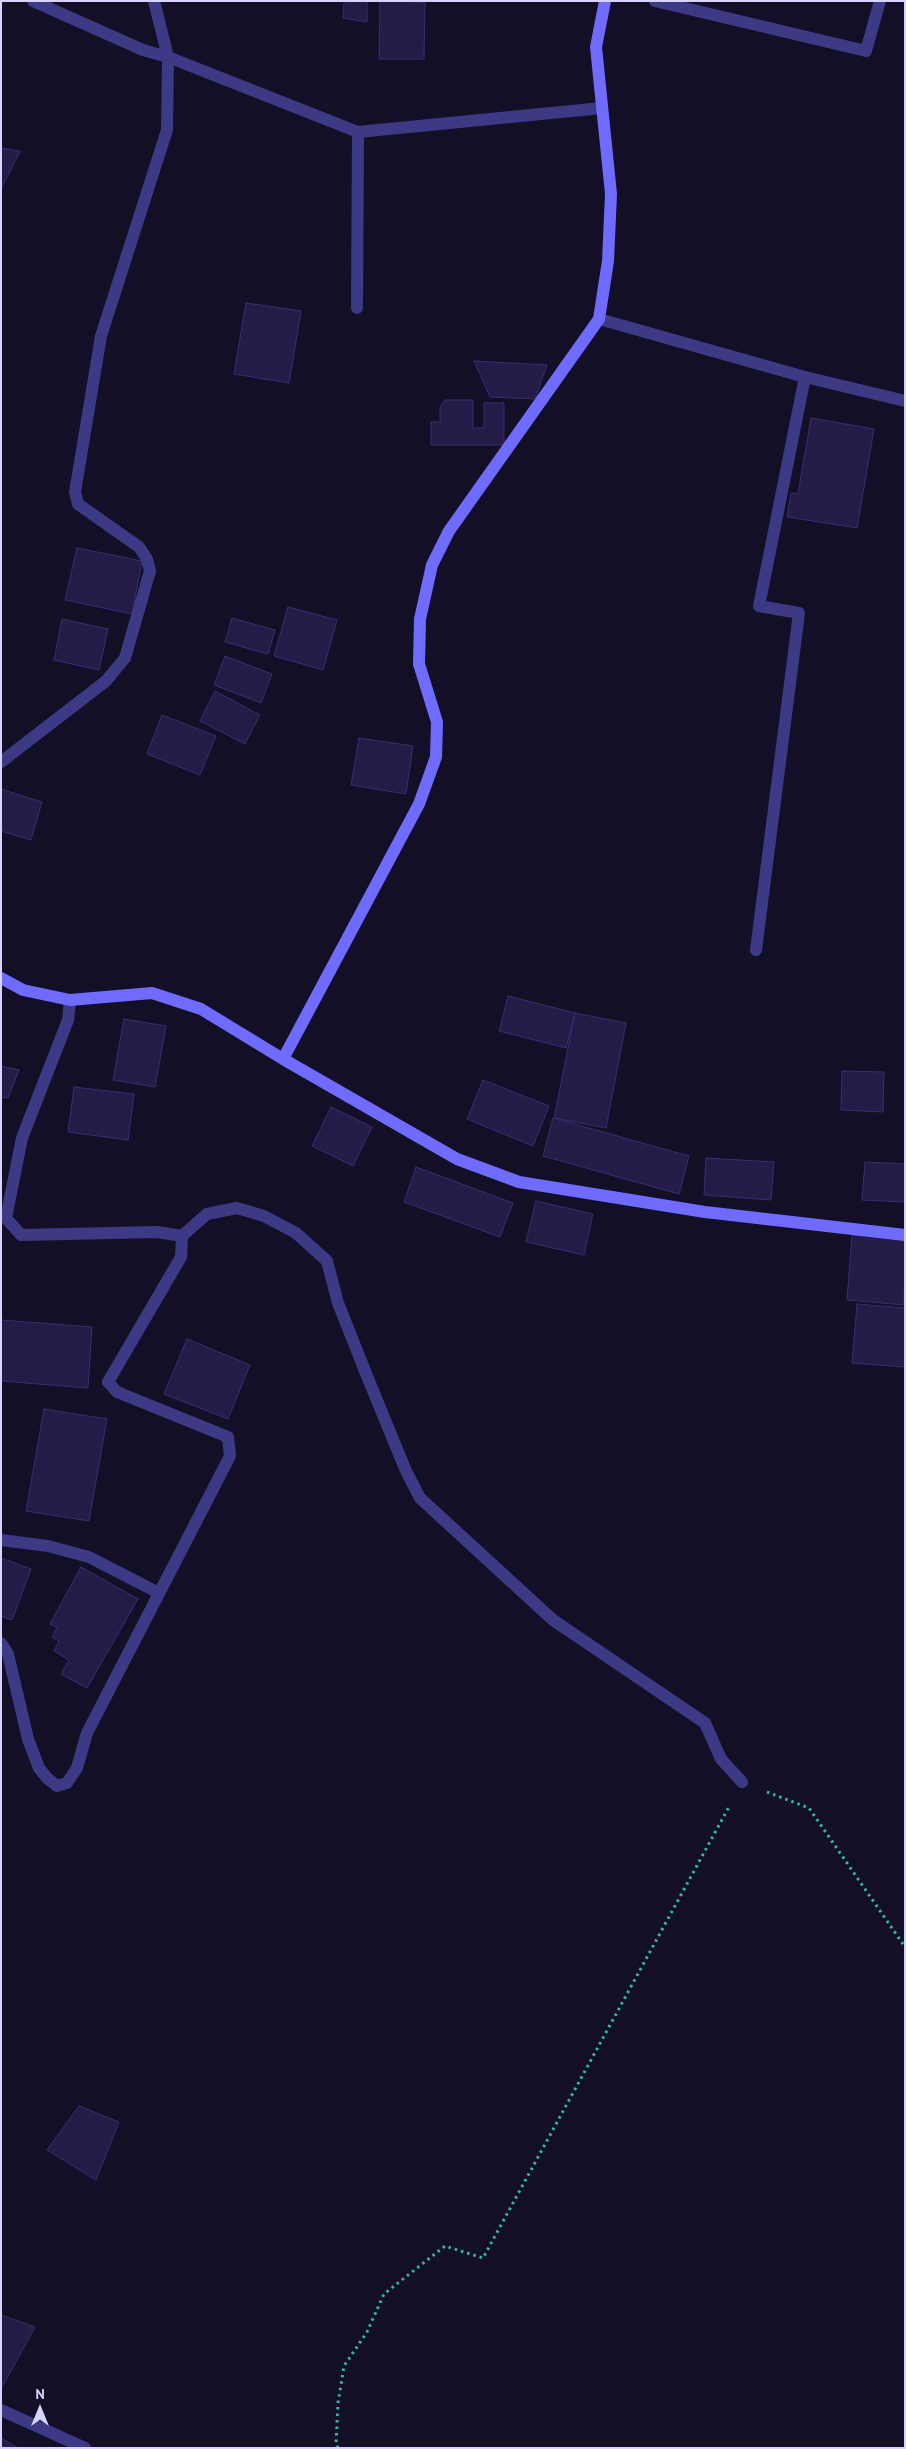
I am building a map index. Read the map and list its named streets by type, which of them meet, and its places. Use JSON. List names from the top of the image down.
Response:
{
  "north": "top"
}
